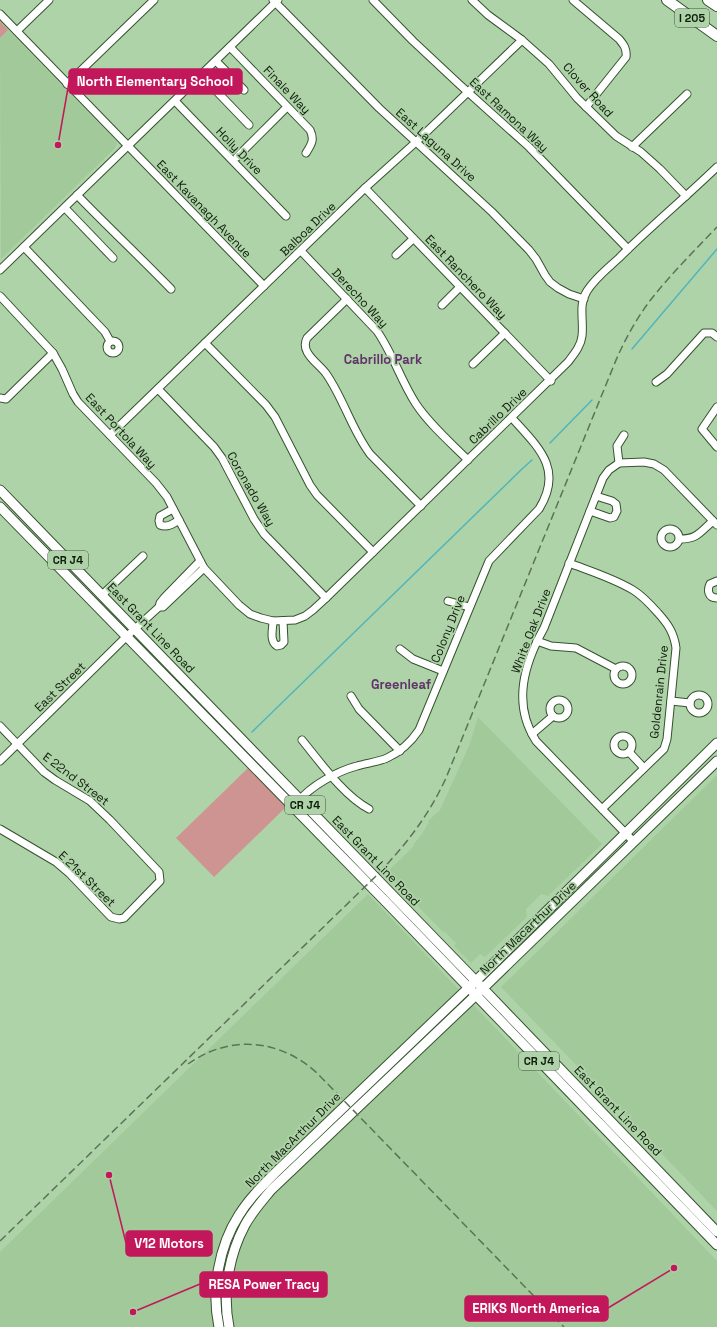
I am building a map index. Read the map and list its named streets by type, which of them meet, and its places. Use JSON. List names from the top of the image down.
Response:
{
  "streets": {
    "highway": ["I 205"],
    "main road": [
      "CR J4",
      "East Grant Line Road",
      "North Macarthur Drive",
      "North MacArthur Drive"
    ],
    "street": [
      "Finale Way",
      "Clover Road",
      "East Ramona Way",
      "East Laguna Drive",
      "Holly Drive",
      "East Kavanagh Avenue",
      "Balboa Drive",
      "East Ranchero Way",
      "Derecho Way",
      "Cabrillo Drive",
      "East Portola Way",
      "Coronado Way",
      "Colony Drive",
      "White Oak Drive",
      "East Street",
      "Goldenrain Drive",
      "E 22nd Street",
      "E 21st Street"
    ]
  },
  "crossings": [
    ["Finale Way", "Holly Drive"],
    ["Clover Road", "Balboa Drive"],
    ["Clover Road", "Cabrillo Drive"],
    ["East Ramona Way", "Balboa Drive"],
    ["East Ramona Way", "Cabrillo Drive"],
    ["East Laguna Drive", "Balboa Drive"],
    ["East Laguna Drive", "Cabrillo Drive"],
    ["East Kavanagh Avenue", "Balboa Drive"],
    ["Balboa Drive", "East Ranchero Way"],
    ["Balboa Drive", "Derecho Way"],
    ["Balboa Drive", "East Portola Way"],
    ["Balboa Drive", "Coronado Way"],
    ["East Ranchero Way", "Cabrillo Drive"],
    ["Derecho Way", "Cabrillo Drive"],
    ["Cabrillo Drive", "East Portola Way"],
    ["Cabrillo Drive", "Coronado Way"],
    ["Cabrillo Drive", "Colony Drive"],
    ["East Grant Line Road", "Colony Drive"],
    ["East Grant Line Road", "East Street"],
    ["East Grant Line Road", "North Macarthur Drive"],
    ["White Oak Drive", "Goldenrain Drive"],
    ["White Oak Drive", "North Macarthur Drive"],
    ["East Street", "E 22nd Street"],
    ["E 22nd Street", "E 21st Street"],
    ["North Macarthur Drive", "North MacArthur Drive"]
  ],
  "districts": ["Cabrillo Park", "Greenleaf"],
  "places": [
    "North Elementary School",
    "V12 Motors",
    "ERIKS North America",
    "RESA Power Tracy"
  ]
}
